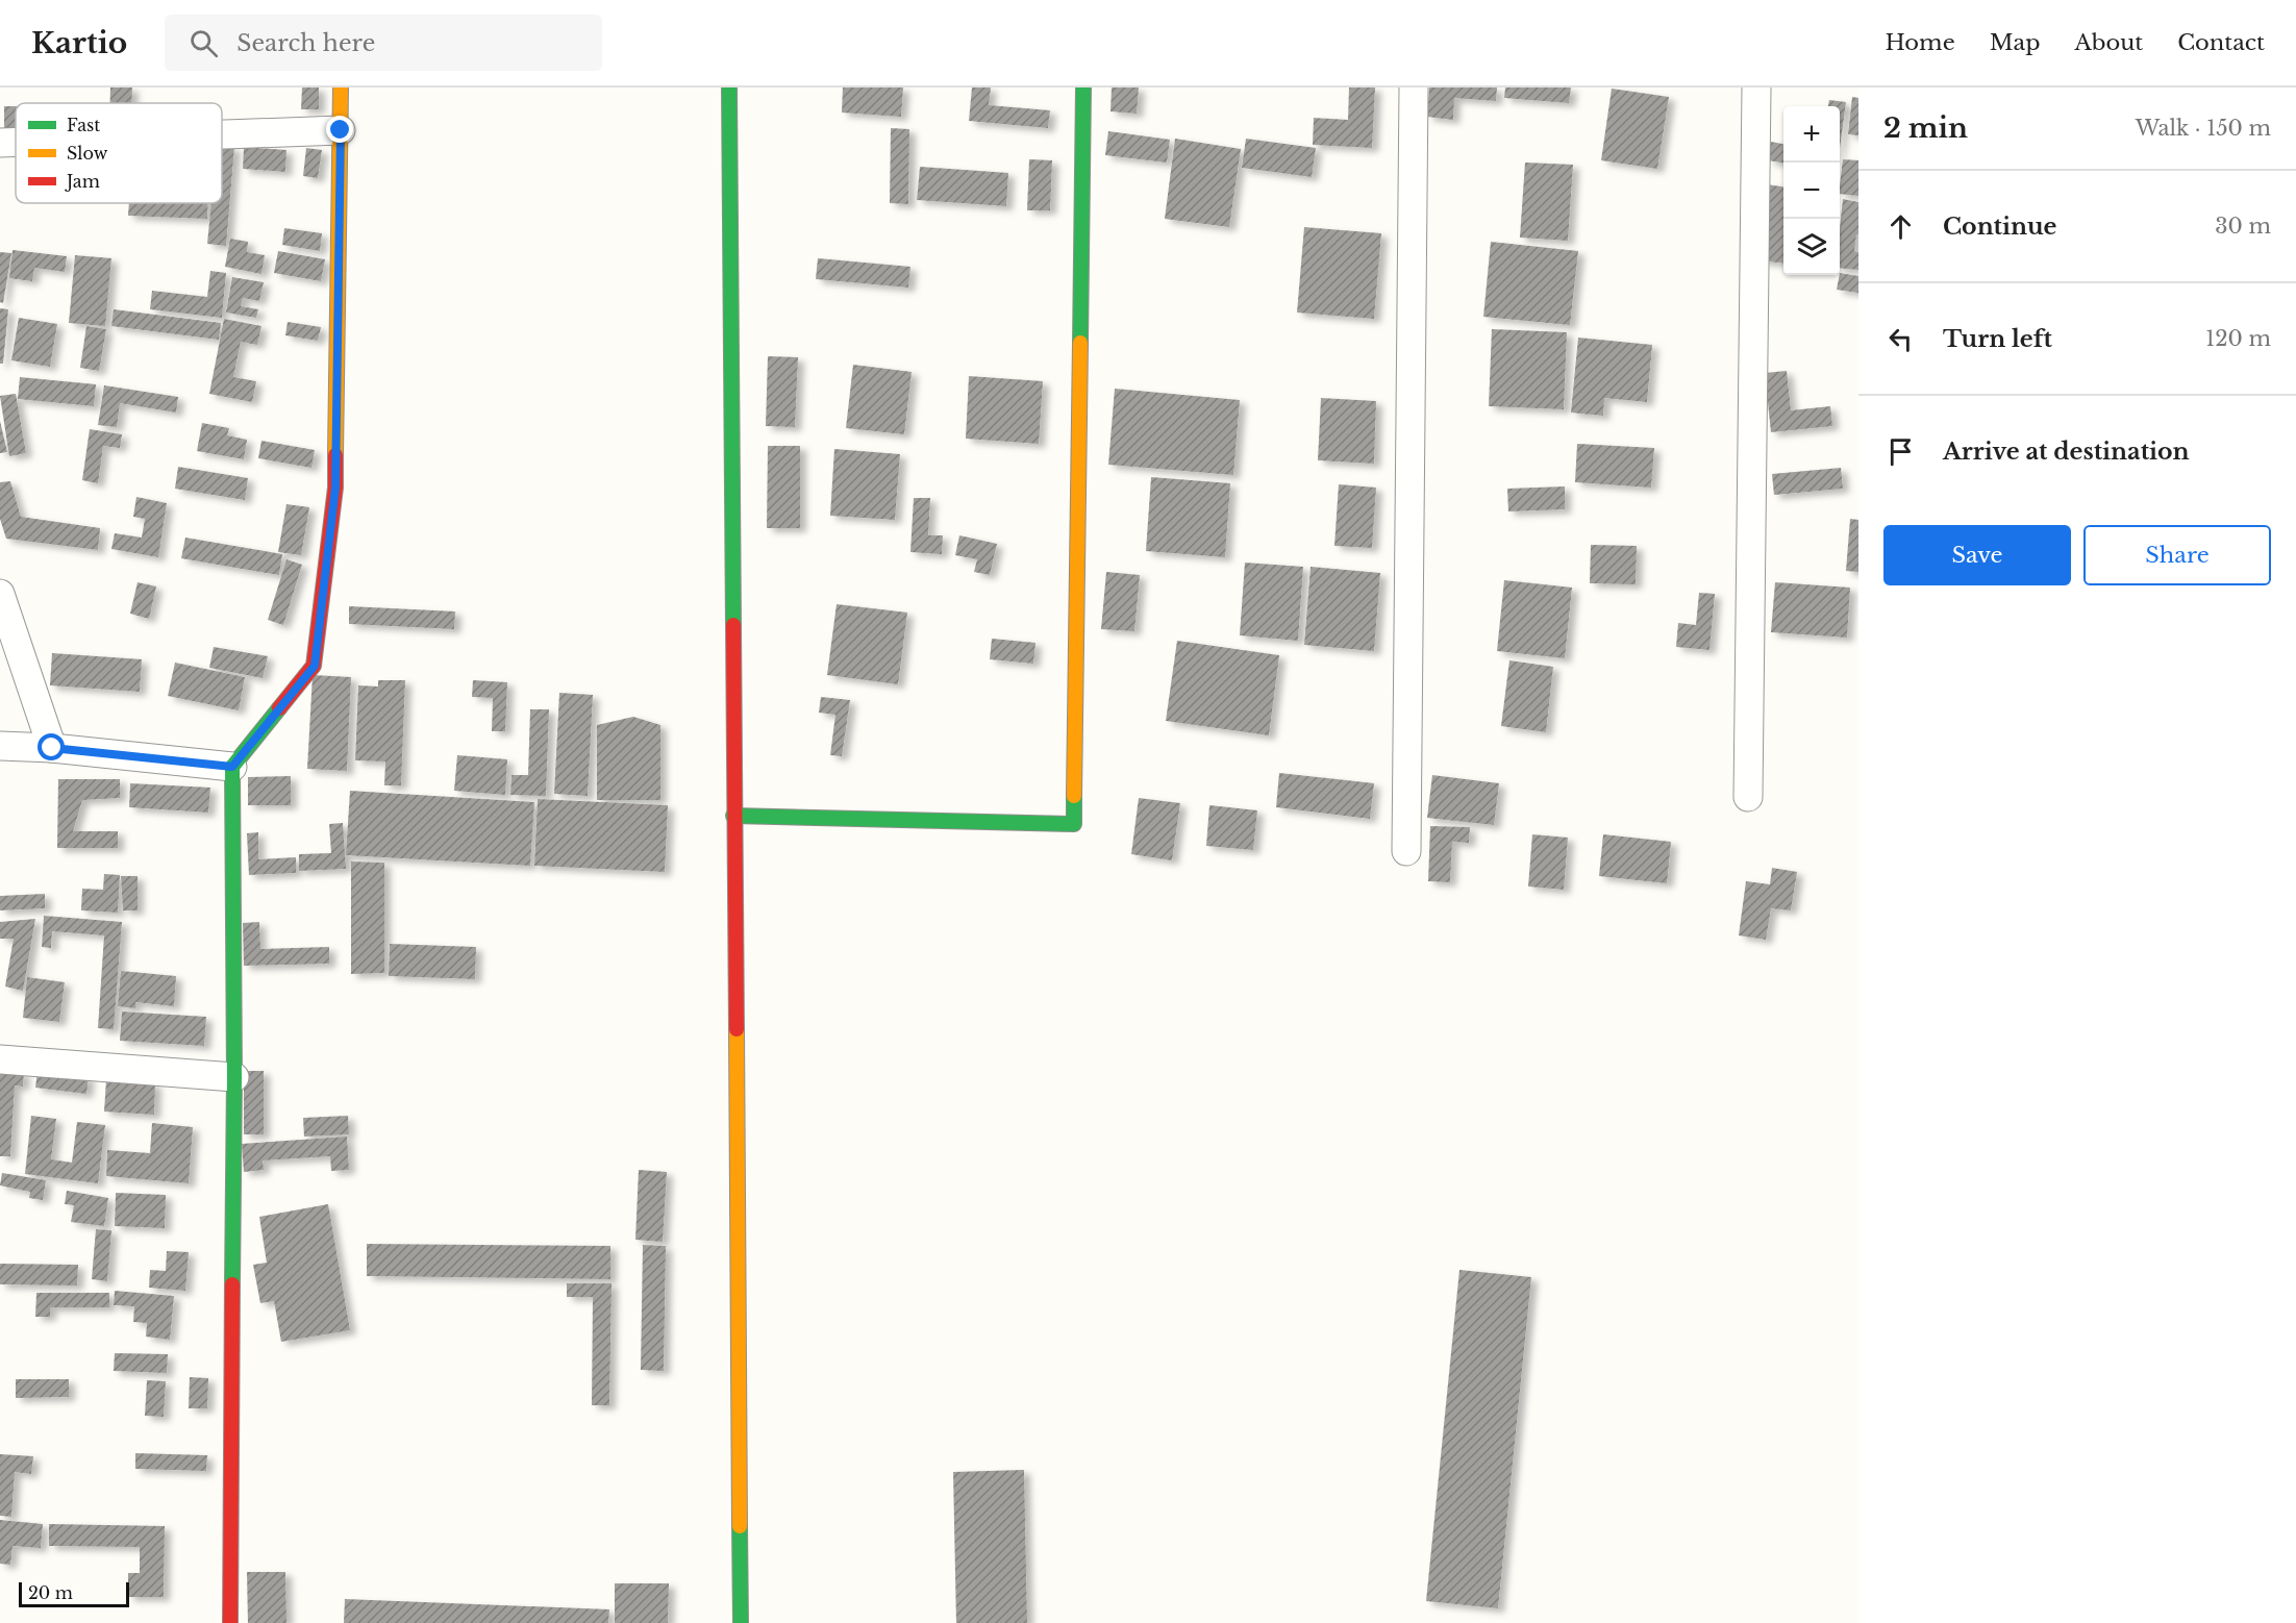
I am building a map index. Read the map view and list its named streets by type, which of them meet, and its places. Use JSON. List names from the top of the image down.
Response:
{
  "legend": ["Fast", "Slow", "Jam"],
  "scale_bar": "20 m",
  "page": {
    "header": "Kartio",
    "search": "Search here",
    "nav": [
      "Home",
      "Map",
      "About",
      "Contact"
    ],
    "heading": ["2 min", "Walk · 150 m"],
    "map_buttons": ["+", "−"],
    "list": [
      ["Continue", "30 m"],
      ["Turn left", "120 m"],
      "Arrive at destination"
    ],
    "buttons": ["Save", "Share"],
    "scale": "20 m"
  }
}
